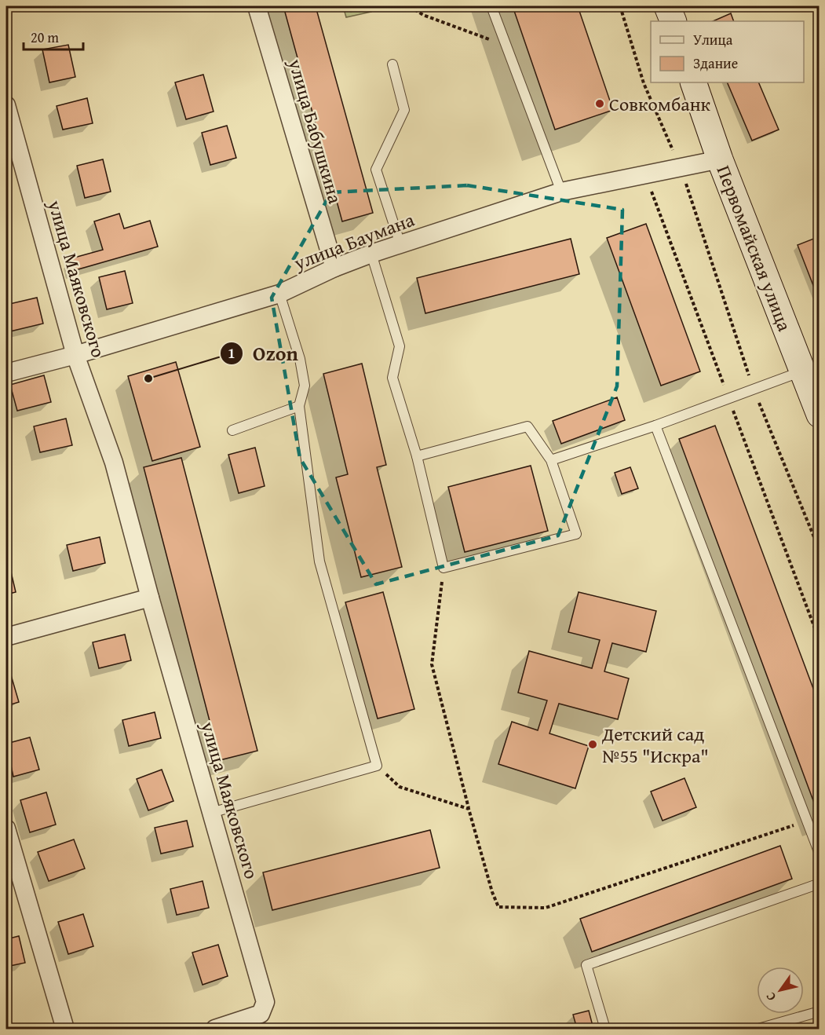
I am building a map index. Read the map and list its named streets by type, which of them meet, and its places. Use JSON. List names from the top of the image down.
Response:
{
  "streets": {
    "main road": ["Первомайская улица"],
    "street": ["улица Бабушкина", "улица Баумана", "улица Маяковского"]
  },
  "crossings": [
    ["улица Бабушкина", "улица Баумана"],
    ["улица Баумана", "Первомайская улица"],
    ["улица Баумана", "улица Маяковского"]
  ],
  "places": ["Совкомбанк", "Ozon", "Детский сад №55 \"Искра\""],
  "legend": ["Улица", "Здание"],
  "scale_bar": "20 m",
  "north": "bottom left"
}
